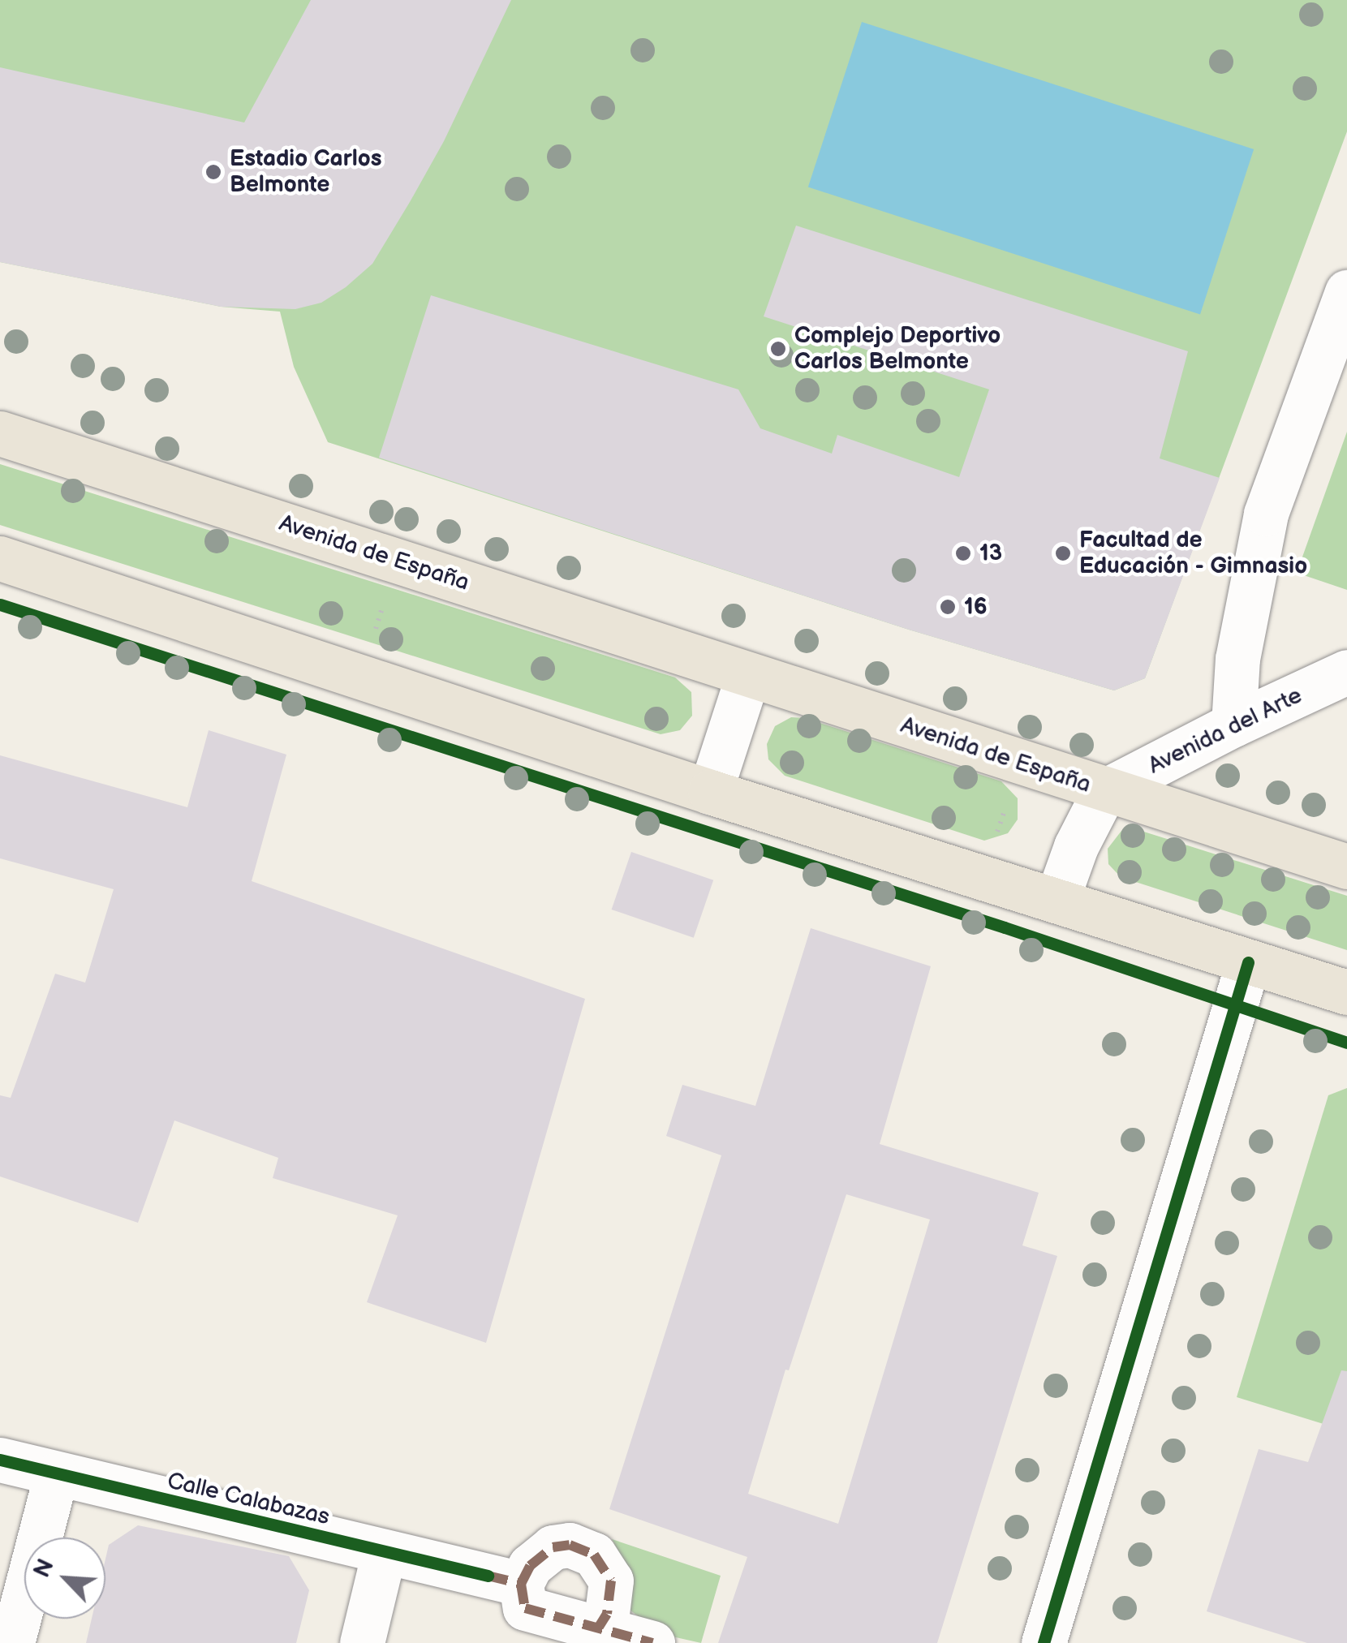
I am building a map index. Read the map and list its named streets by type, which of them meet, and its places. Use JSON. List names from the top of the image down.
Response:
{
  "streets": {
    "main road": ["Avenida de España"],
    "street": ["Avenida del Arte", "Calle Calabazas"]
  },
  "crossings": [
    ["Avenida de España", "Avenida del Arte"]
  ],
  "places": [
    "Estadio Carlos Belmonte",
    "Complejo Deportivo Carlos Belmonte",
    "13",
    "Facultad de Educación - Gimnasio",
    "16"
  ],
  "north": "top left"
}
